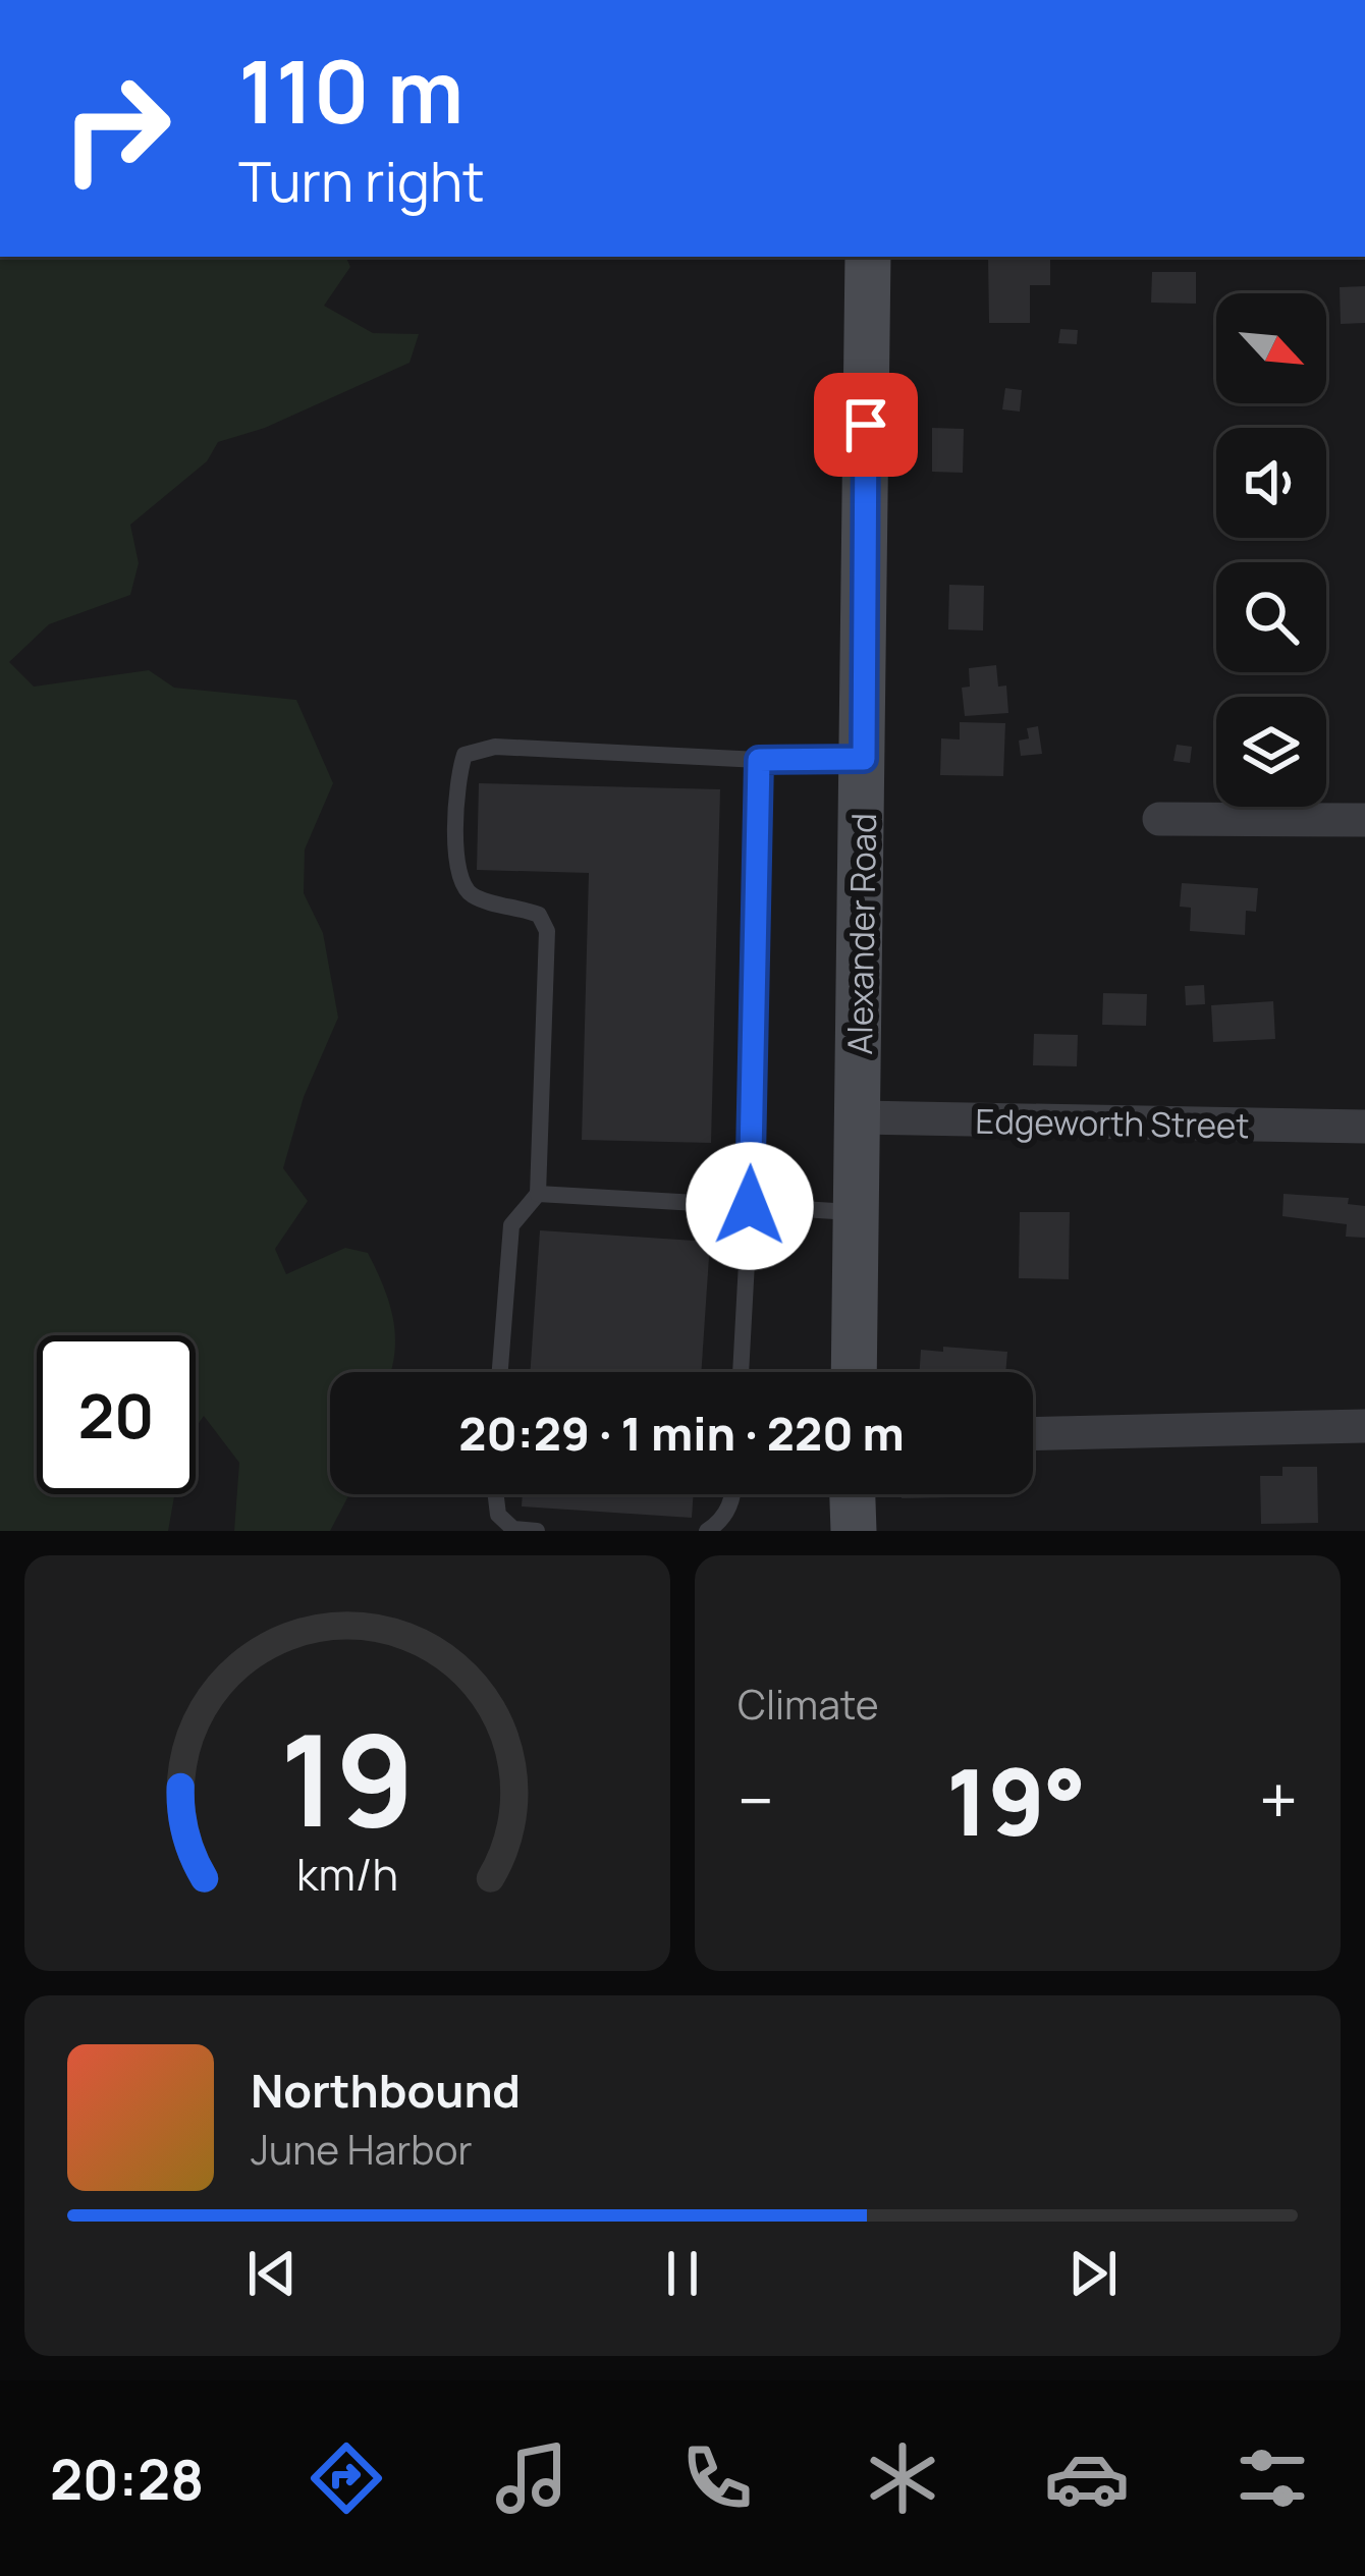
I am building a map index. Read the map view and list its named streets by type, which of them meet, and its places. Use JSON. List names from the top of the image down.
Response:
{
  "streets": {
    "street": ["Alexander Road", "Edgeworth Street"]
  },
  "crossings": [
    ["Alexander Road", "Edgeworth Street"]
  ],
  "north": "bottom right",
  "page": {
    "turn": ["110 m", "Turn right"],
    "limit": "20",
    "trip": "20:29 · 1 min · 220 m",
    "tile": "Climate",
    "heat": ["−", "19°", "+"],
    "song": ["Northbound", "June Harbor"],
    "tabs": "20:28",
    "gauge": ["19", "km/h"]
  }
}
